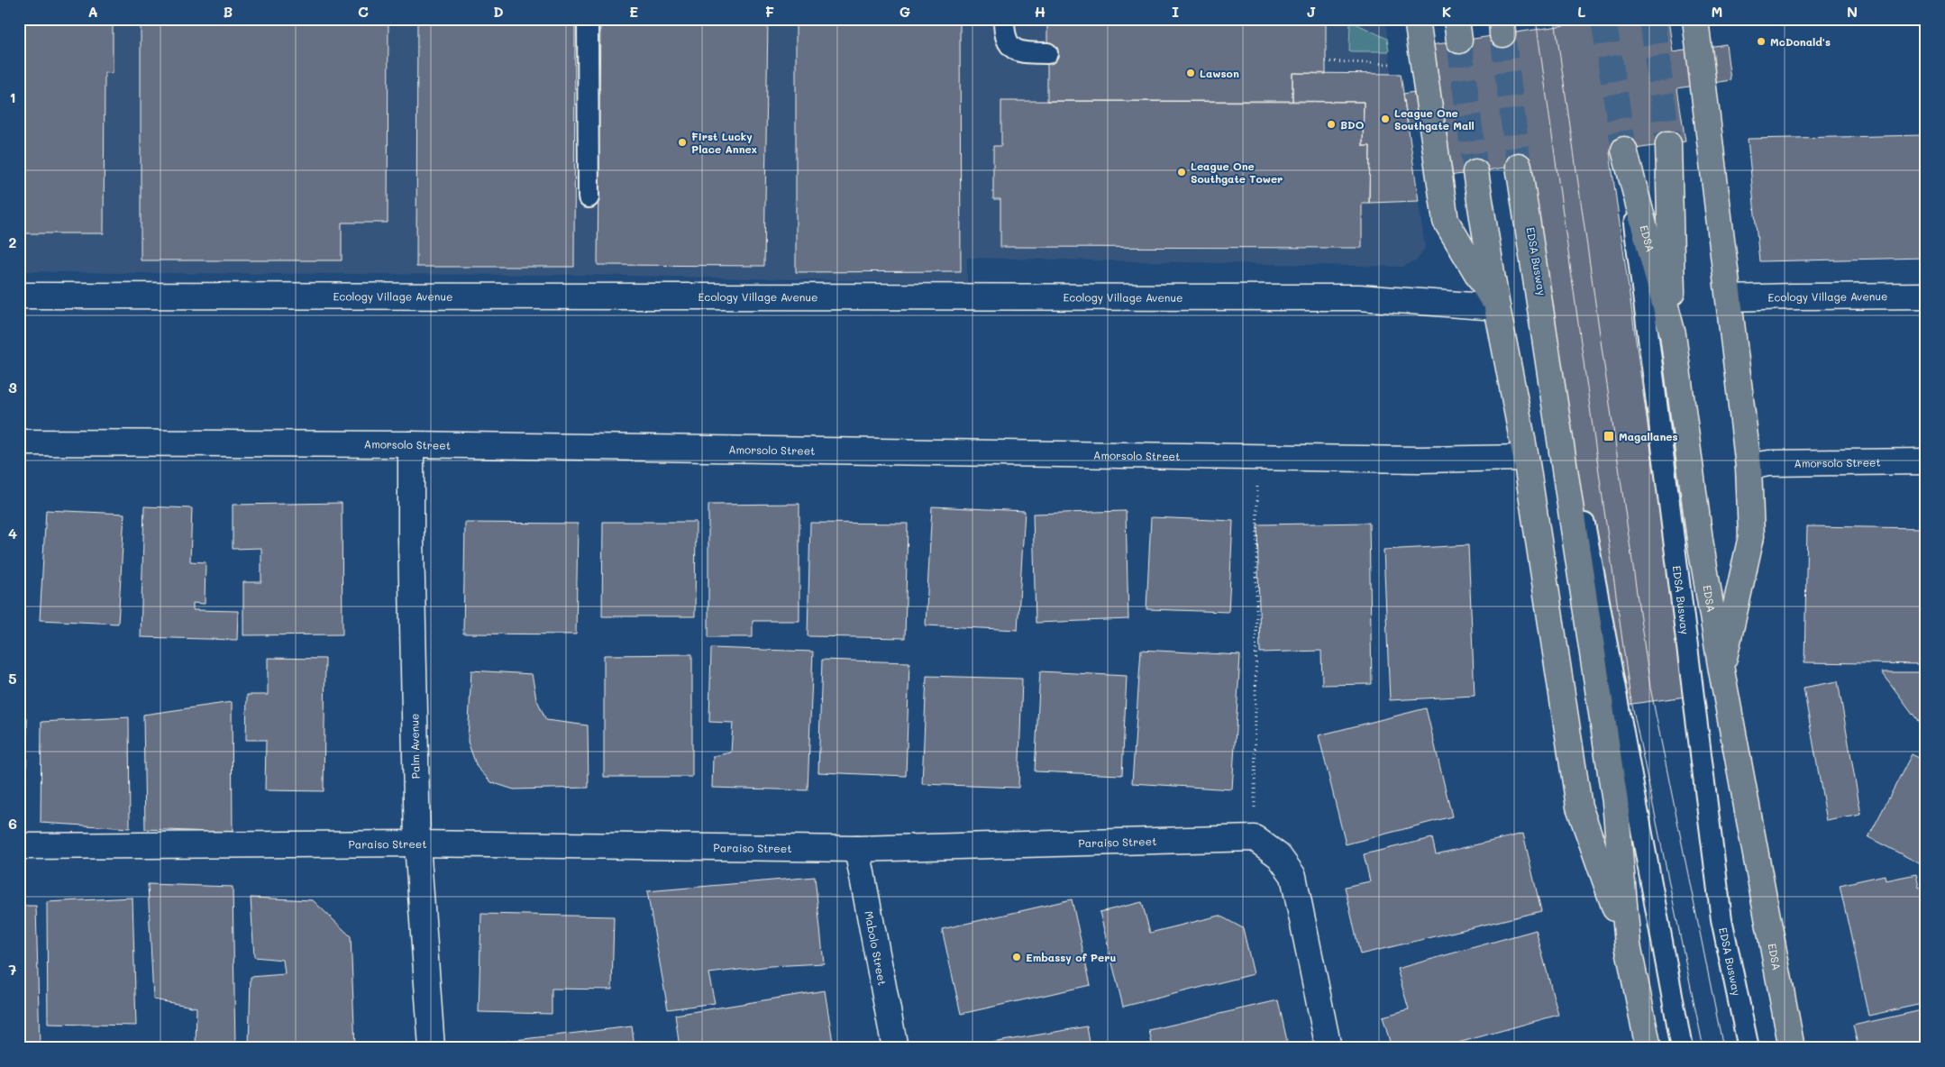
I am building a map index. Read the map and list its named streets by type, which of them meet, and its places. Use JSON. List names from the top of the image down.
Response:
{
  "streets": {
    "highway": ["EDSA"],
    "street": [
      "Ecology Village Avenue",
      "Amorsolo Street",
      "Palm Avenue",
      "Paraiso Street",
      "Mabolo Street"
    ],
    "lane": ["EDSA Busway"]
  },
  "crossings": [
    ["EDSA", "EDSA Busway"],
    ["Amorsolo Street", "Palm Avenue"],
    ["Palm Avenue", "Paraiso Street"],
    ["Paraiso Street", "Mabolo Street"]
  ],
  "places": {
    "other": [
      "McDonald's",
      "Lawson",
      "League One Southgate Mall",
      "BDO",
      "First Lucky Place Annex",
      "League One Southgate Tower",
      "Embassy of Peru"
    ],
    "transit": ["Magallanes"]
  },
  "grid": {
    "columns": [
      "A",
      "B",
      "C",
      "D",
      "E",
      "F",
      "G",
      "H",
      "I",
      "J",
      "K",
      "L",
      "M",
      "N"
    ],
    "rows": [
      "1",
      "2",
      "3",
      "4",
      "5",
      "6",
      "7"
    ]
  }
}
